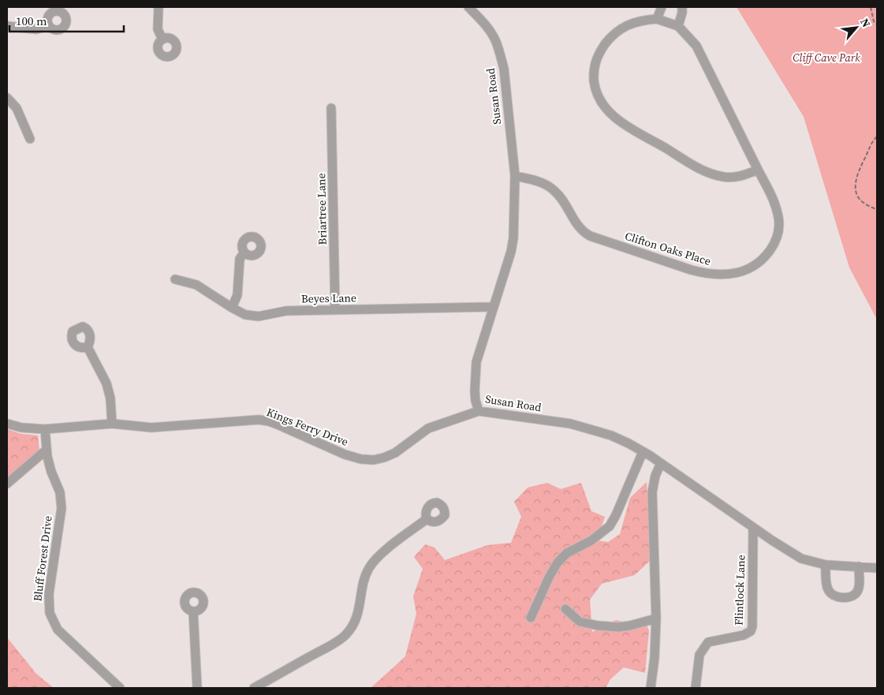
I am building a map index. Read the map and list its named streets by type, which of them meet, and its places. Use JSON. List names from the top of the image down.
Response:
{
  "streets": {
    "street": [
      "Susan Road",
      "Briartree Lane",
      "Clifton Oaks Place",
      "Beyes Lane",
      "Kings Ferry Drive",
      "Bluff Forest Drive",
      "Flintlock Lane"
    ]
  },
  "crossings": [
    ["Susan Road", "Clifton Oaks Place"],
    ["Susan Road", "Beyes Lane"],
    ["Susan Road", "Kings Ferry Drive"],
    ["Susan Road", "Flintlock Lane"],
    ["Briartree Lane", "Beyes Lane"],
    ["Kings Ferry Drive", "Bluff Forest Drive"]
  ],
  "parks": ["Cliff Cave Park"],
  "scale_bar": "100 m",
  "north": "top right"
}
